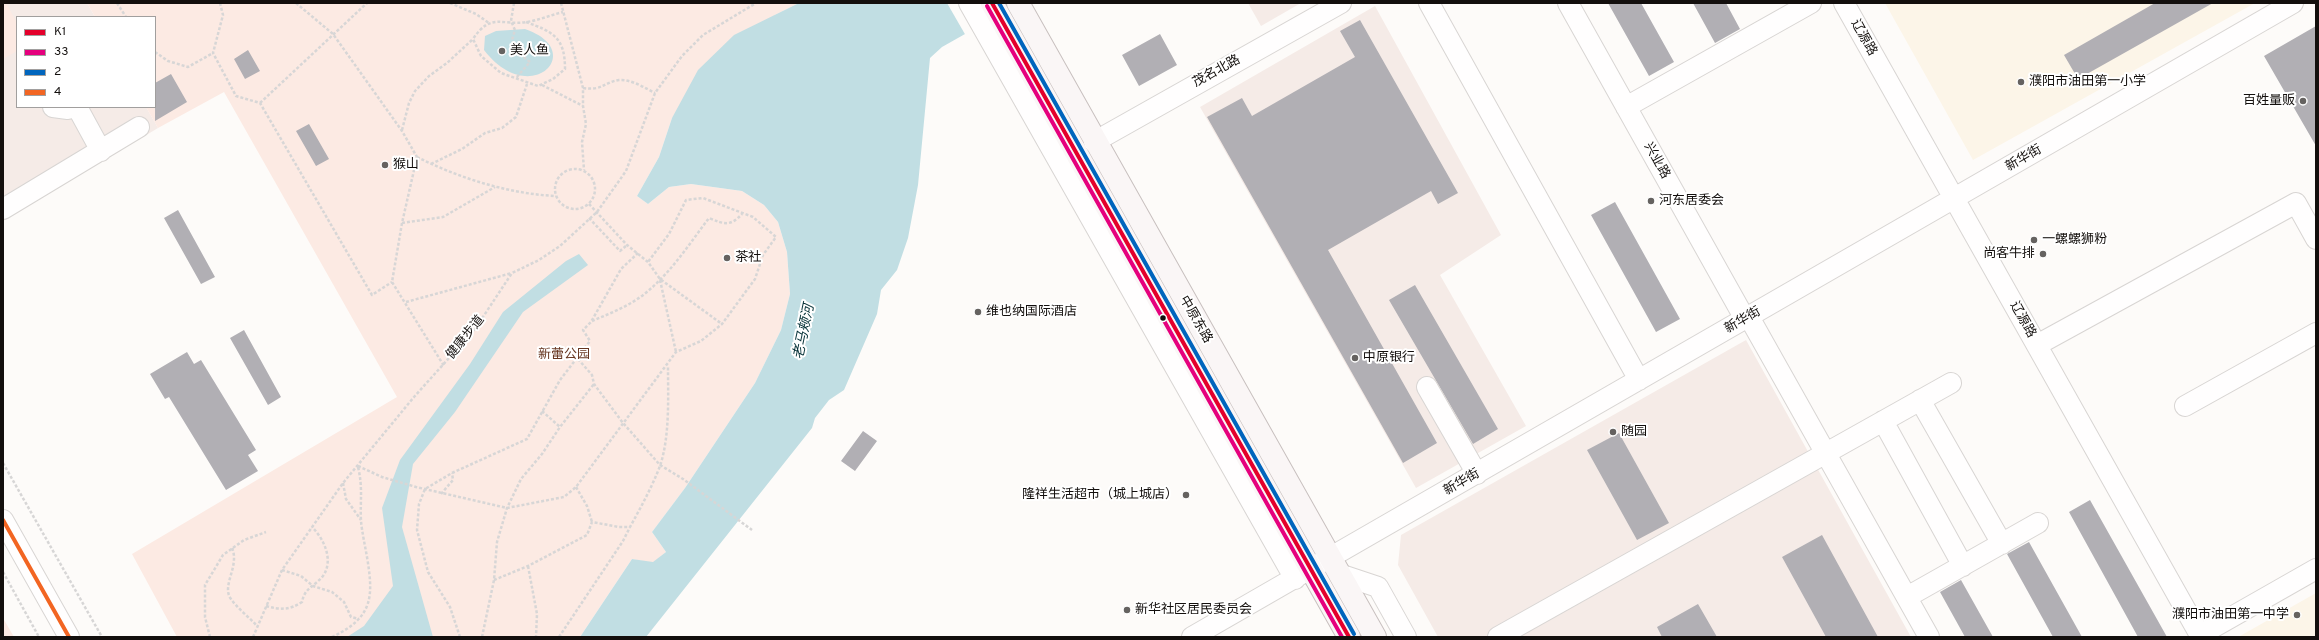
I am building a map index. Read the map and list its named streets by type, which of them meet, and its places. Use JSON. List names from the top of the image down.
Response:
{
  "streets": {
    "main road": ["中原东路"],
    "street": [
      "辽源路",
      "茂名北路",
      "新华街",
      "兴业路"
    ],
    "path": ["健康步道"]
  },
  "crossings": [
    ["辽源路", "新华街"],
    ["茂名北路", "中原东路"],
    ["新华街", "兴业路"],
    ["新华街", "中原东路"]
  ],
  "water": ["老马颊河"],
  "parks": ["新蕾公园"],
  "places": [
    "美人鱼",
    "濮阳市油田第一小学",
    "百姓量贩",
    "猴山",
    "河东居委会",
    "一螺螺狮粉",
    "尚客牛排",
    "茶社",
    "维也纳国际酒店",
    "中原银行",
    "随园",
    "隆祥生活超市（城上城店）",
    "新华社区居民委员会",
    "濮阳市油田第一中学"
  ],
  "lines": [
    "transit line K1",
    "transit line 2",
    "transit line 33",
    "transit line 4"
  ],
  "legend": [
    "K1",
    "33",
    "2",
    "4"
  ]
}
